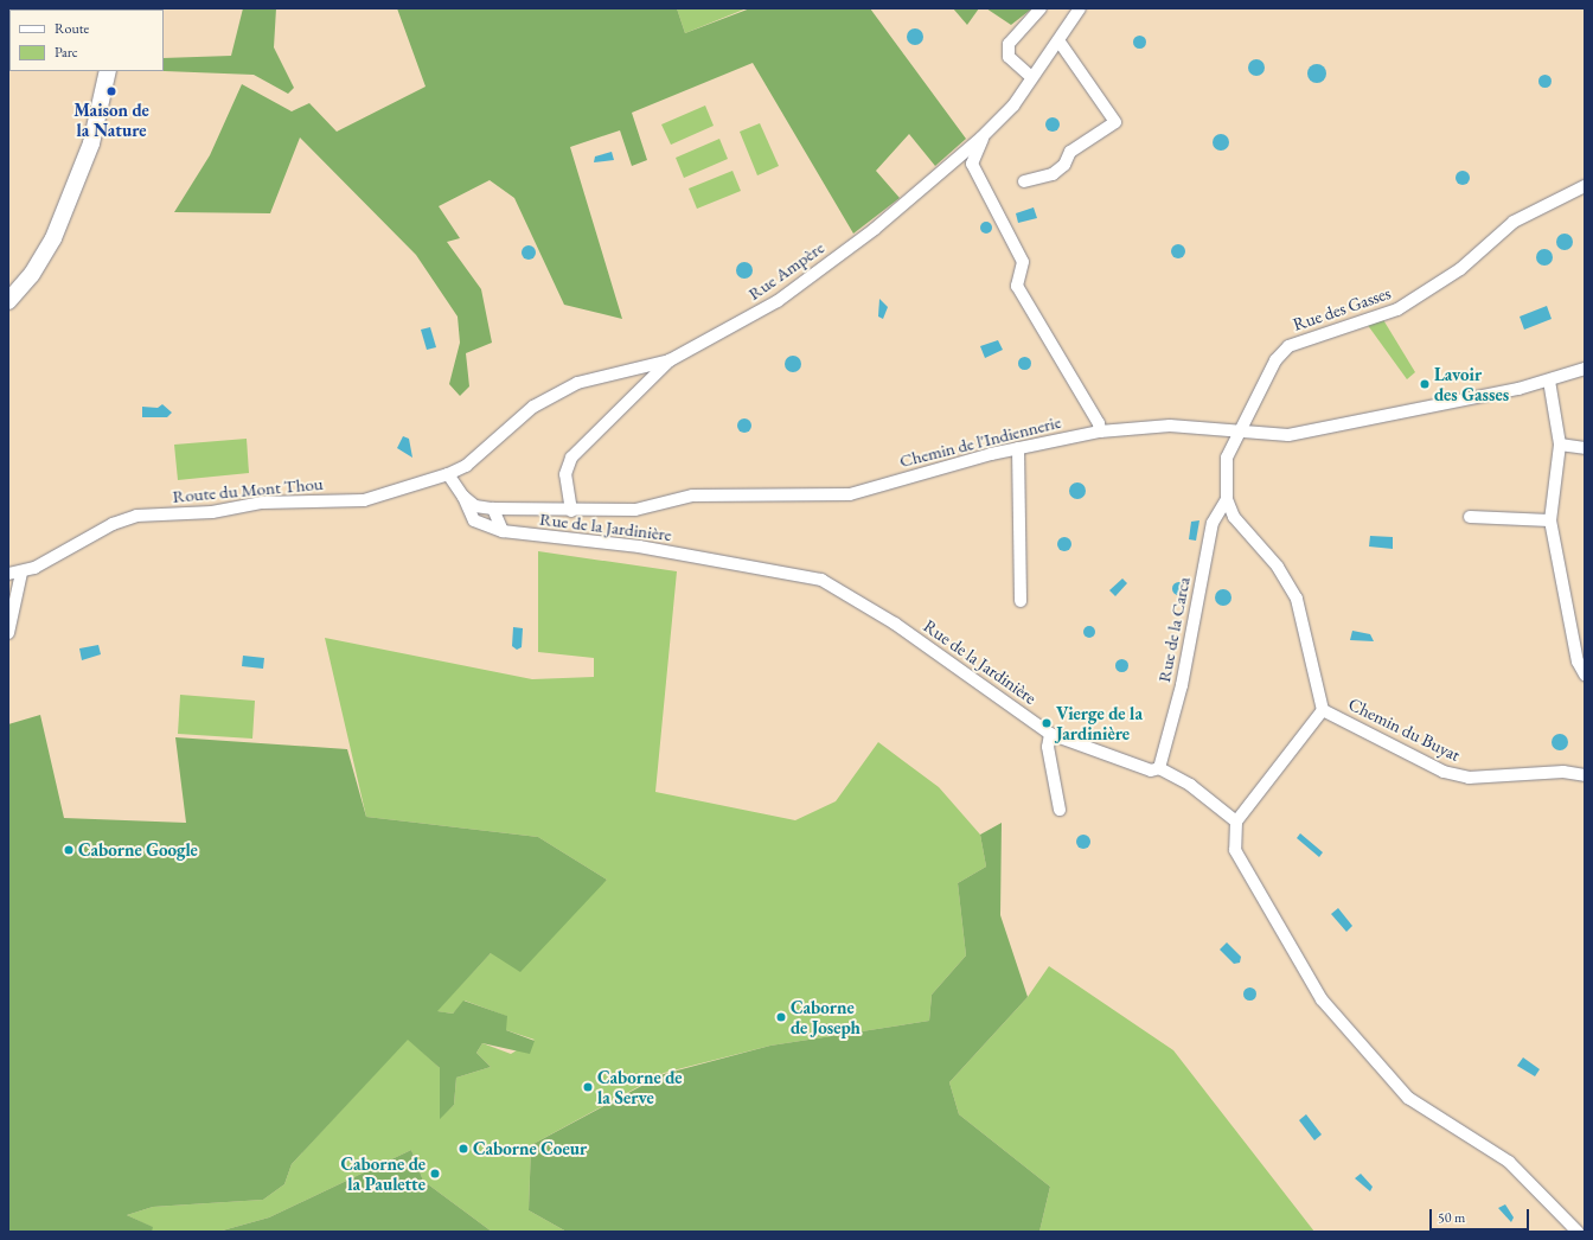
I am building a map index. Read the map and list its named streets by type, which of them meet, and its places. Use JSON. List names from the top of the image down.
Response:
{
  "streets": {
    "street": [
      "Rue Ampère",
      "Rue des Gasses",
      "Chemin de l'Indiennerie",
      "Route du Mont Thou",
      "Rue de la Jardinière",
      "Rue de la Carca",
      "Chemin du Buyat"
    ]
  },
  "crossings": [
    ["Rue Ampère", "Route du Mont Thou"],
    ["Rue des Gasses", "Chemin de l'Indiennerie"],
    ["Rue de la Jardinière", "Rue de la Carca"]
  ],
  "places": [
    "Maison de la Nature",
    "Lavoir des Gasses",
    "Vierge de la Jardinière",
    "Caborne Google",
    "Caborne de Joseph",
    "Caborne de la Serve",
    "Caborne Coeur",
    "Caborne de la Paulette"
  ],
  "legend": ["Route", "Parc"],
  "scale_bar": "50 m"
}
